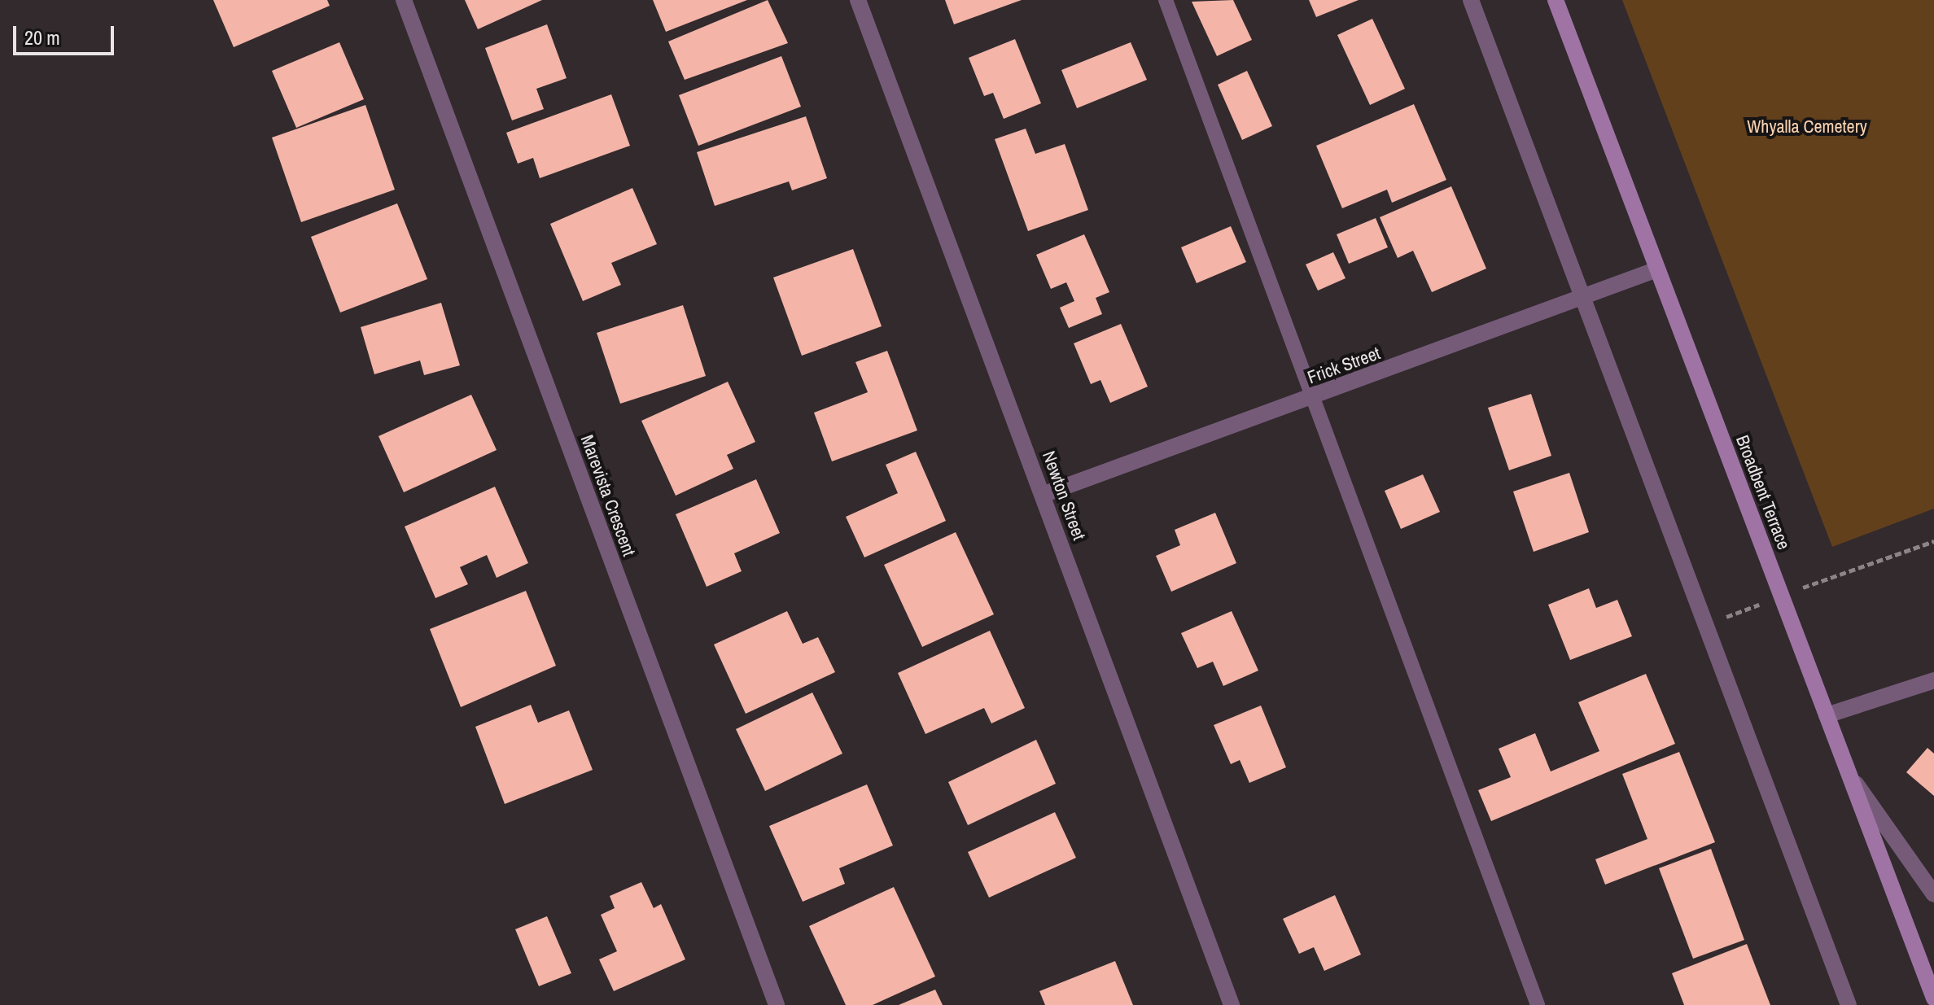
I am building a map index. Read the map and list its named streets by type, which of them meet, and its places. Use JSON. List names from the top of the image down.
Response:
{
  "streets": {
    "main road": ["Broadbent Terrace"],
    "street": ["Frick Street", "Marevista Crescent", "Newton Street"]
  },
  "crossings": [
    ["Frick Street", "Broadbent Terrace"],
    ["Frick Street", "Newton Street"]
  ],
  "parks": ["Whyalla Cemetery"],
  "scale_bar": "20 m"
}
